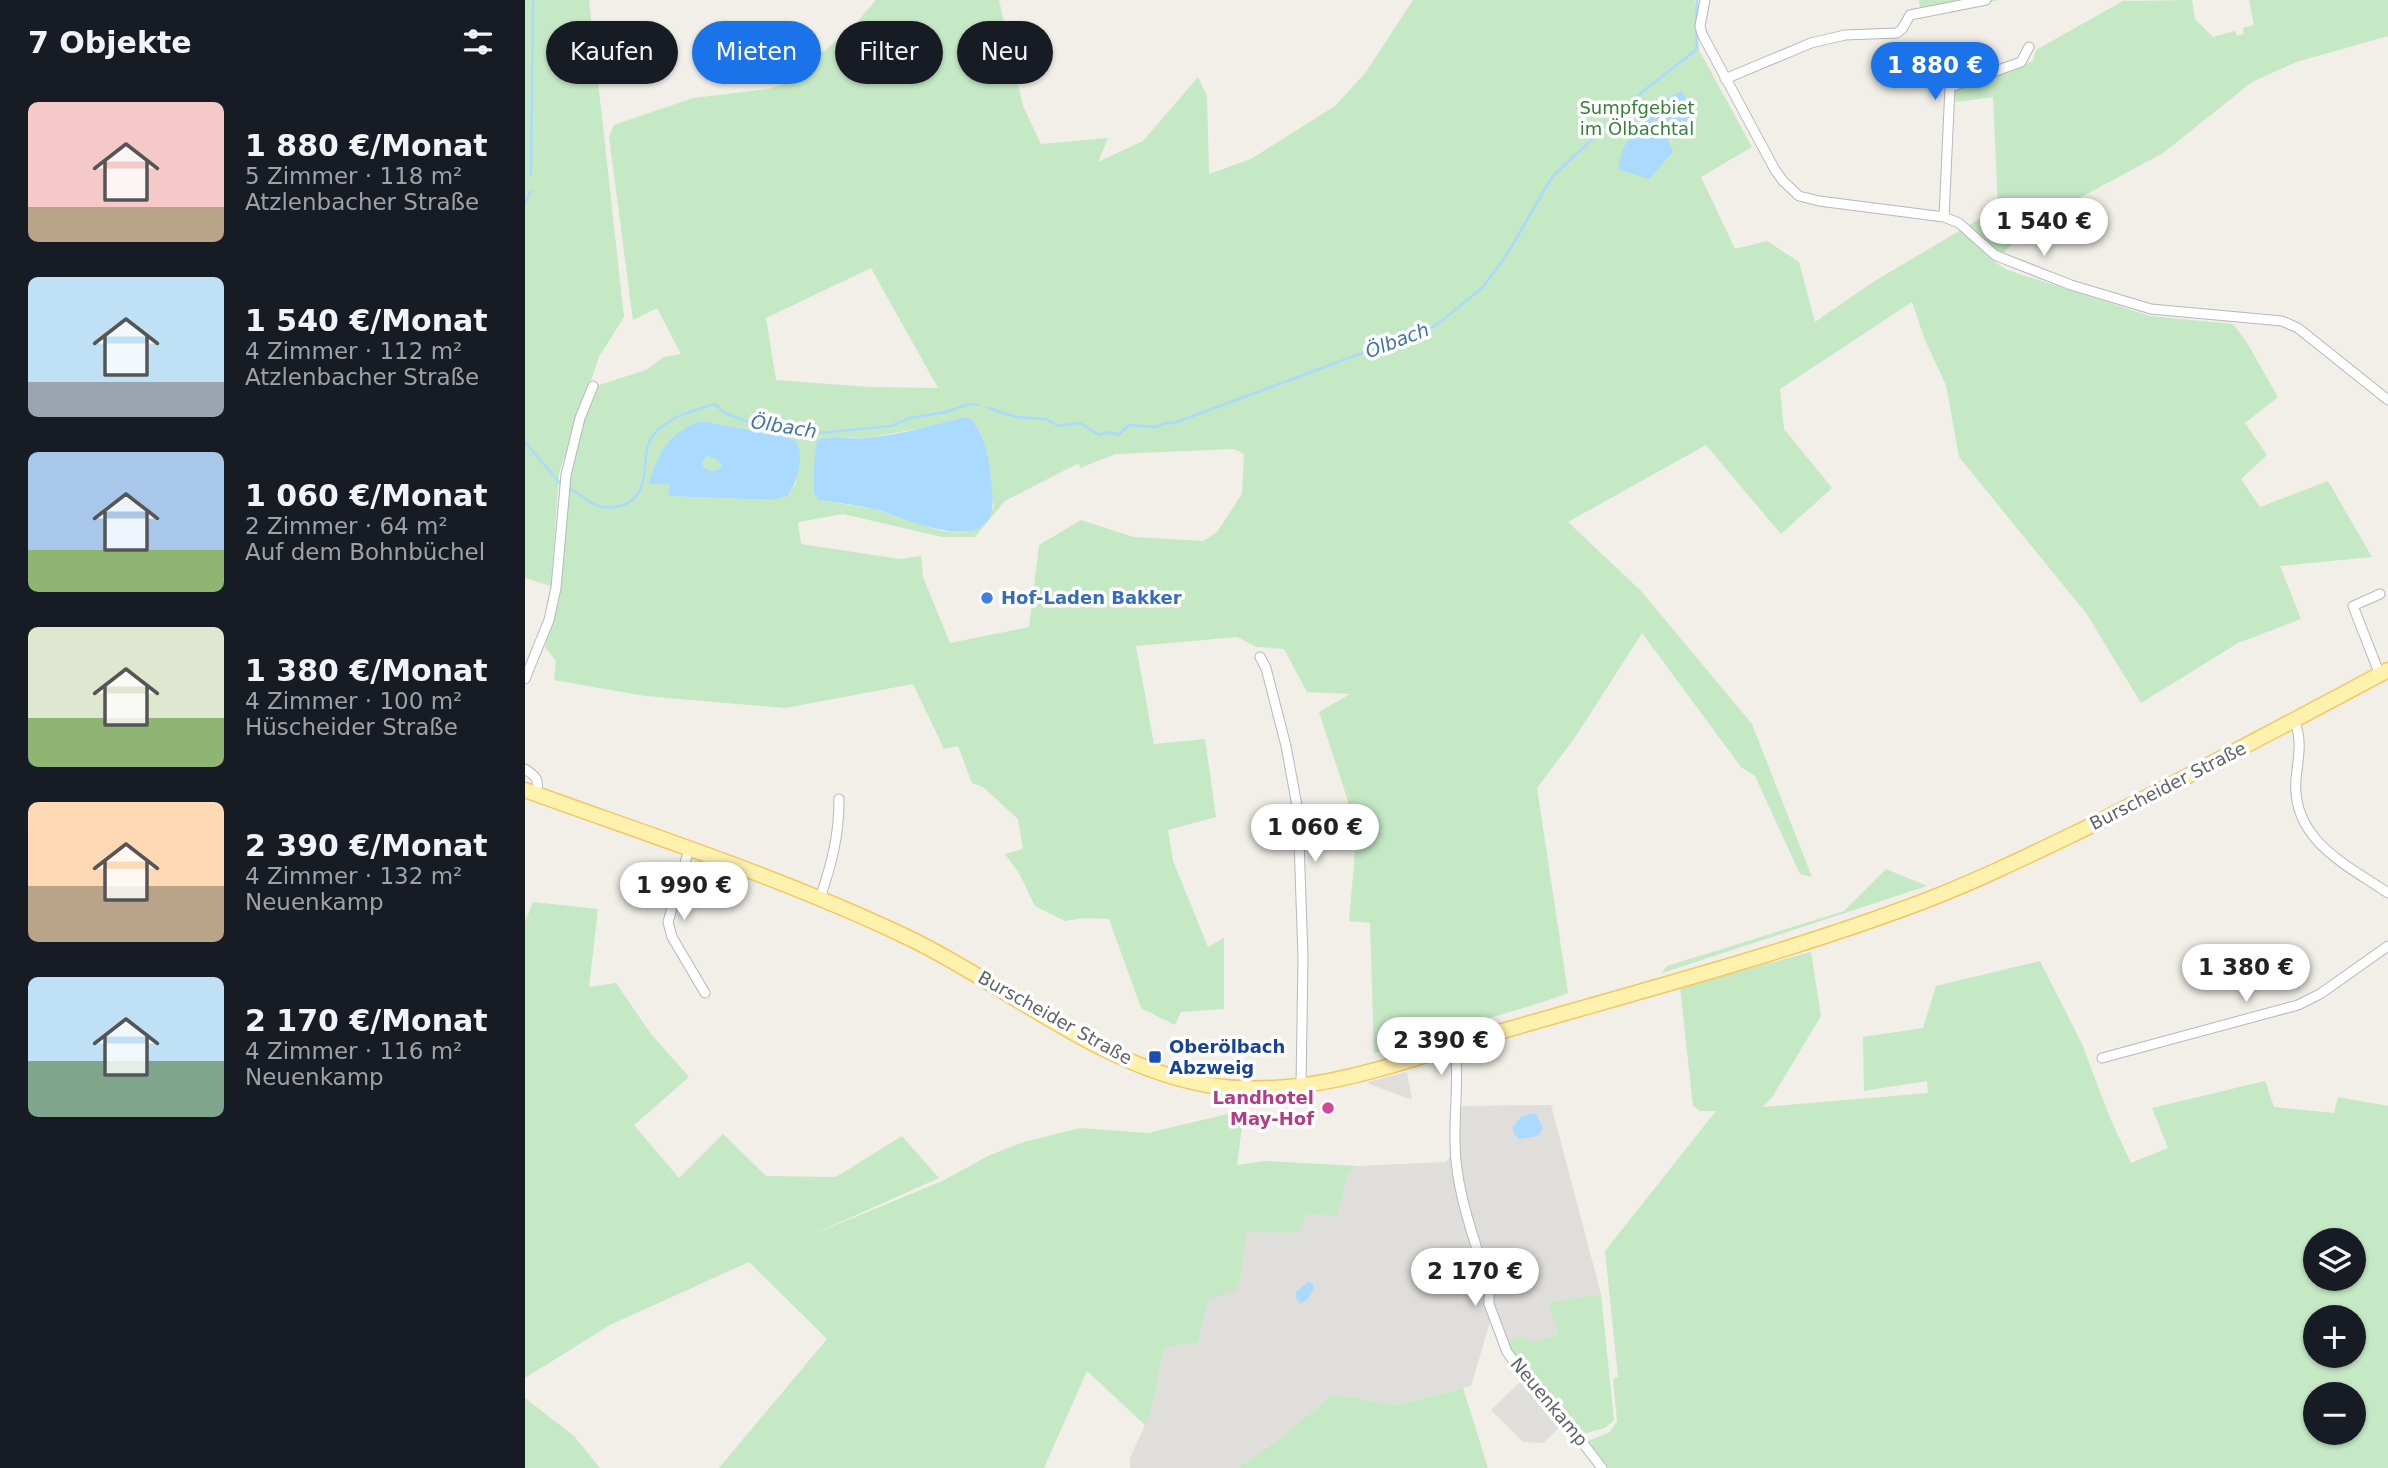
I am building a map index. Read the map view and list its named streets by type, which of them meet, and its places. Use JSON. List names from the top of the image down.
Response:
{
  "streets": {
    "main road": ["Burscheider Straße"],
    "street": ["Neuenkamp"]
  },
  "crossings": [
    ["Burscheider Straße", "Neuenkamp"]
  ],
  "water": ["Ölbach"],
  "parks": ["Sumpfgebiet im Ölbachtal"],
  "places": {
    "other": ["Hof-Laden Bakker", "Landhotel May-Hof"],
    "transit": ["Oberölbach Abzweig"]
  },
  "page": {
    "heading": "7 Objekte",
    "chip": [
      "Kaufen",
      "Mieten",
      "Filter",
      "Neu"
    ],
    "price": [
      "1 880 €",
      "1 540 €",
      "1 060 €",
      "1 990 €",
      "1 380 €",
      "2 390 €",
      "2 170 €"
    ],
    "list": [
      {
        "name": "1 880 €/Monat",
        "note": "5 Zimmer · 118 m² · Atzlenbacher Straße"
      },
      {
        "name": "1 540 €/Monat",
        "note": "4 Zimmer · 112 m² · Atzlenbacher Straße"
      },
      {
        "name": "1 060 €/Monat",
        "note": "2 Zimmer · 64 m² · Auf dem Bohnbüchel"
      },
      {
        "name": "1 380 €/Monat",
        "note": "4 Zimmer · 100 m² · Hüscheider Straße"
      },
      {
        "name": "2 390 €/Monat",
        "note": "4 Zimmer · 132 m² · Neuenkamp"
      },
      {
        "name": "2 170 €/Monat",
        "note": "4 Zimmer · 116 m² · Neuenkamp"
      }
    ],
    "map_buttons": ["+", "−"]
  }
}
